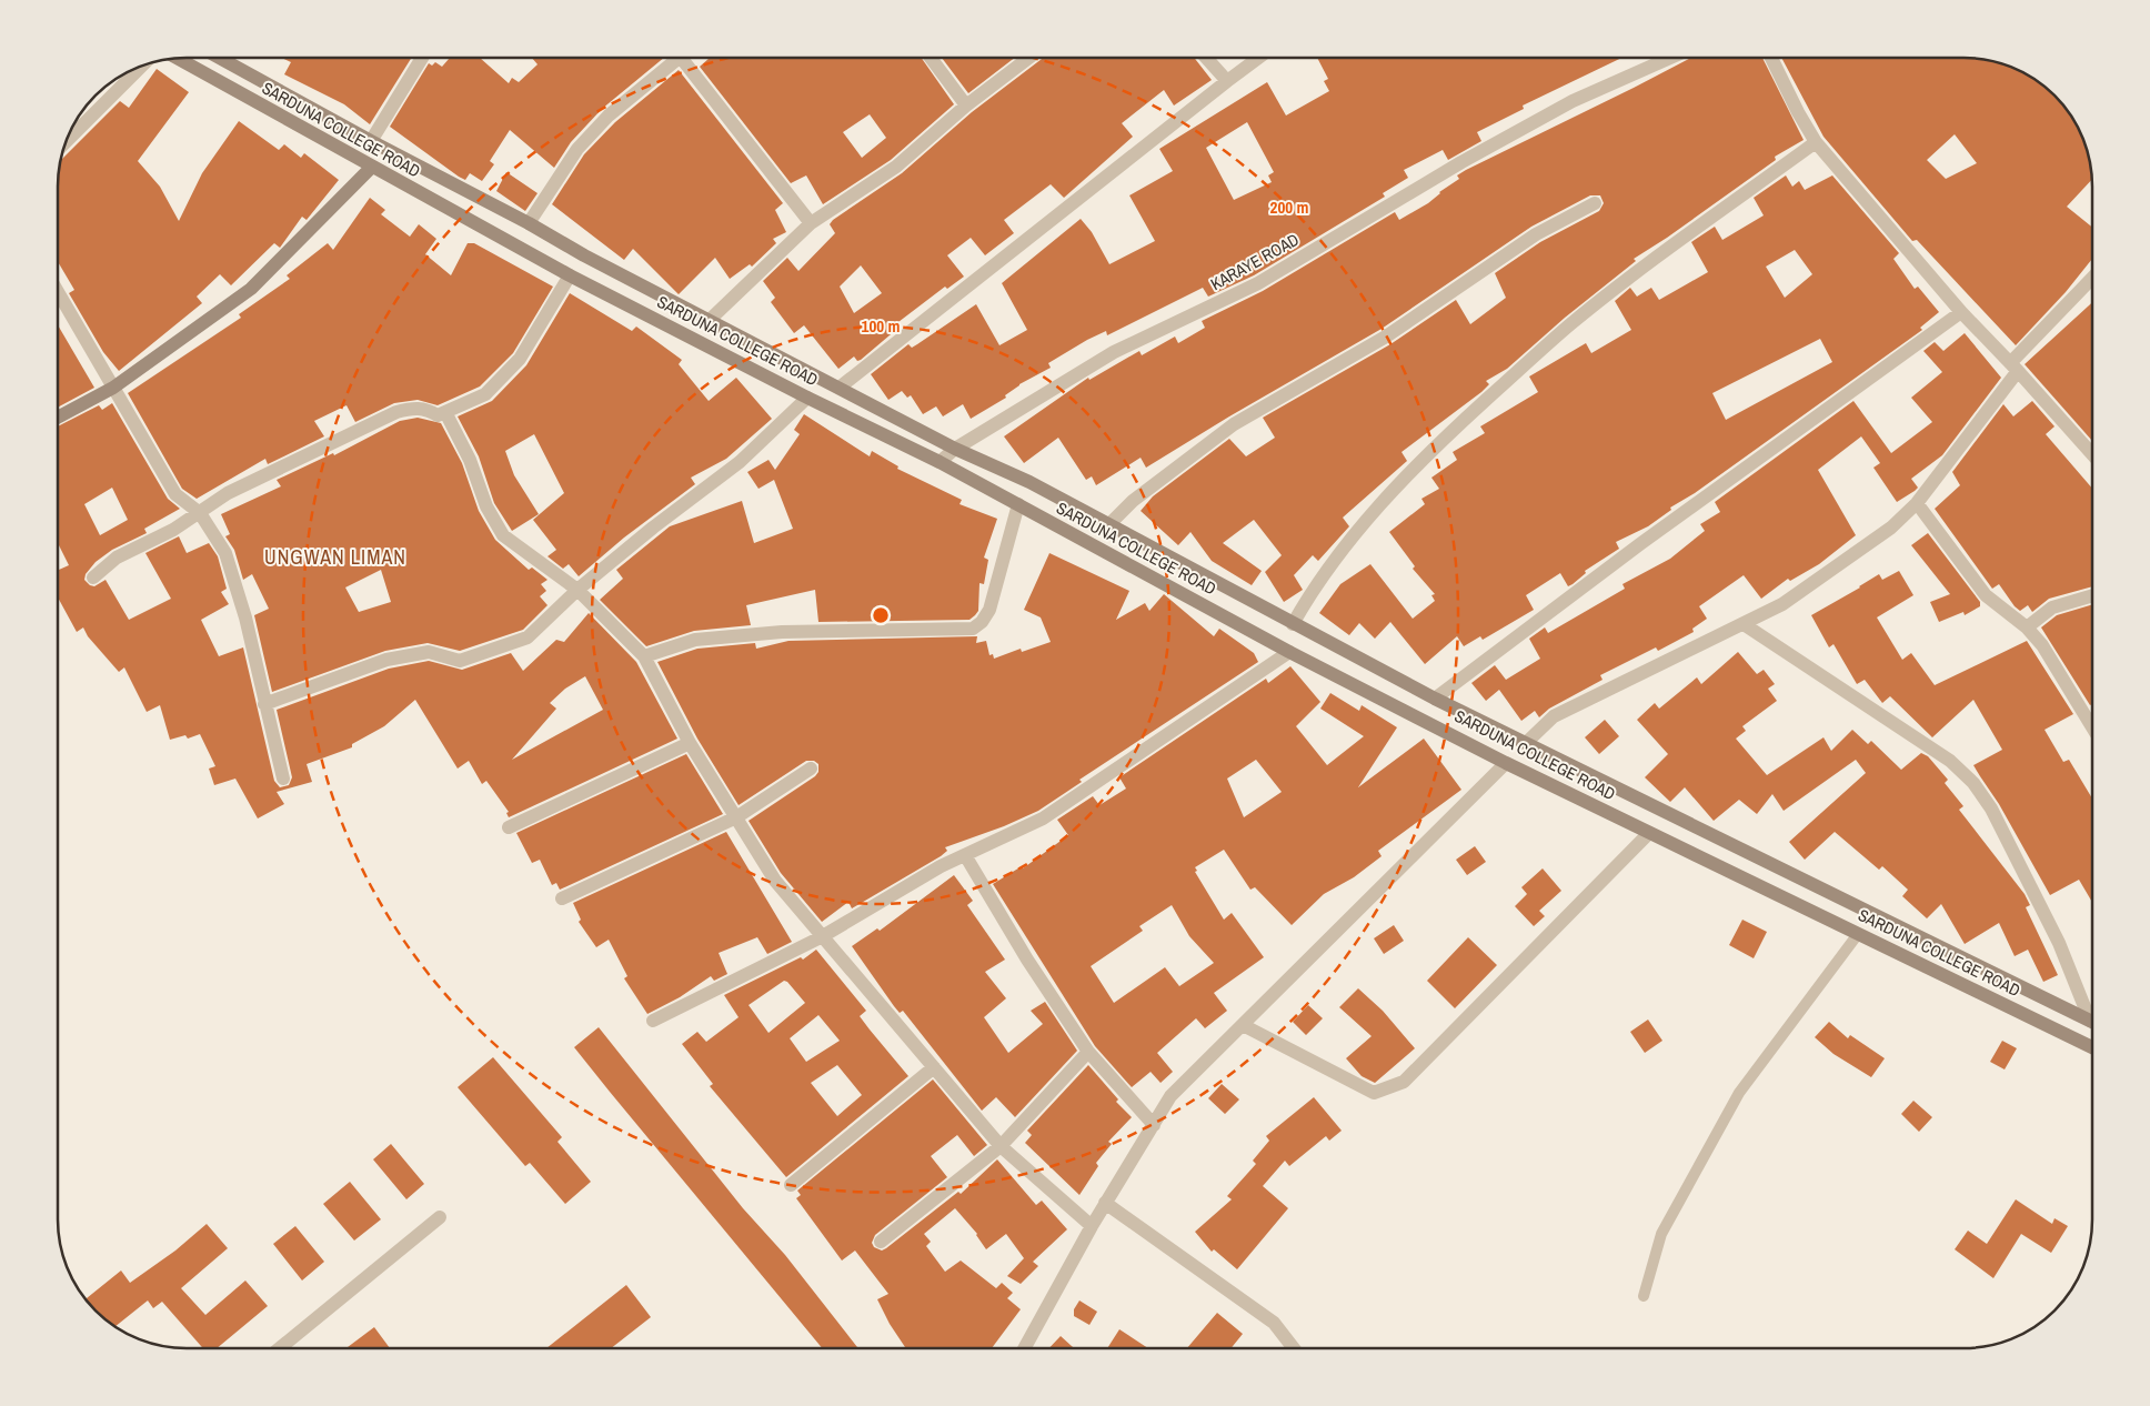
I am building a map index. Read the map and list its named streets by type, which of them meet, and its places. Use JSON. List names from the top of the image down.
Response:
{
  "streets": {
    "street": ["SARDUNA COLLEGE ROAD", "KARAYE ROAD"]
  },
  "crossings": [
    ["SARDUNA COLLEGE ROAD", "KARAYE ROAD"]
  ],
  "districts": ["UNGWAN LIMAN"],
  "rings": ["200 m", "100 m"]
}
